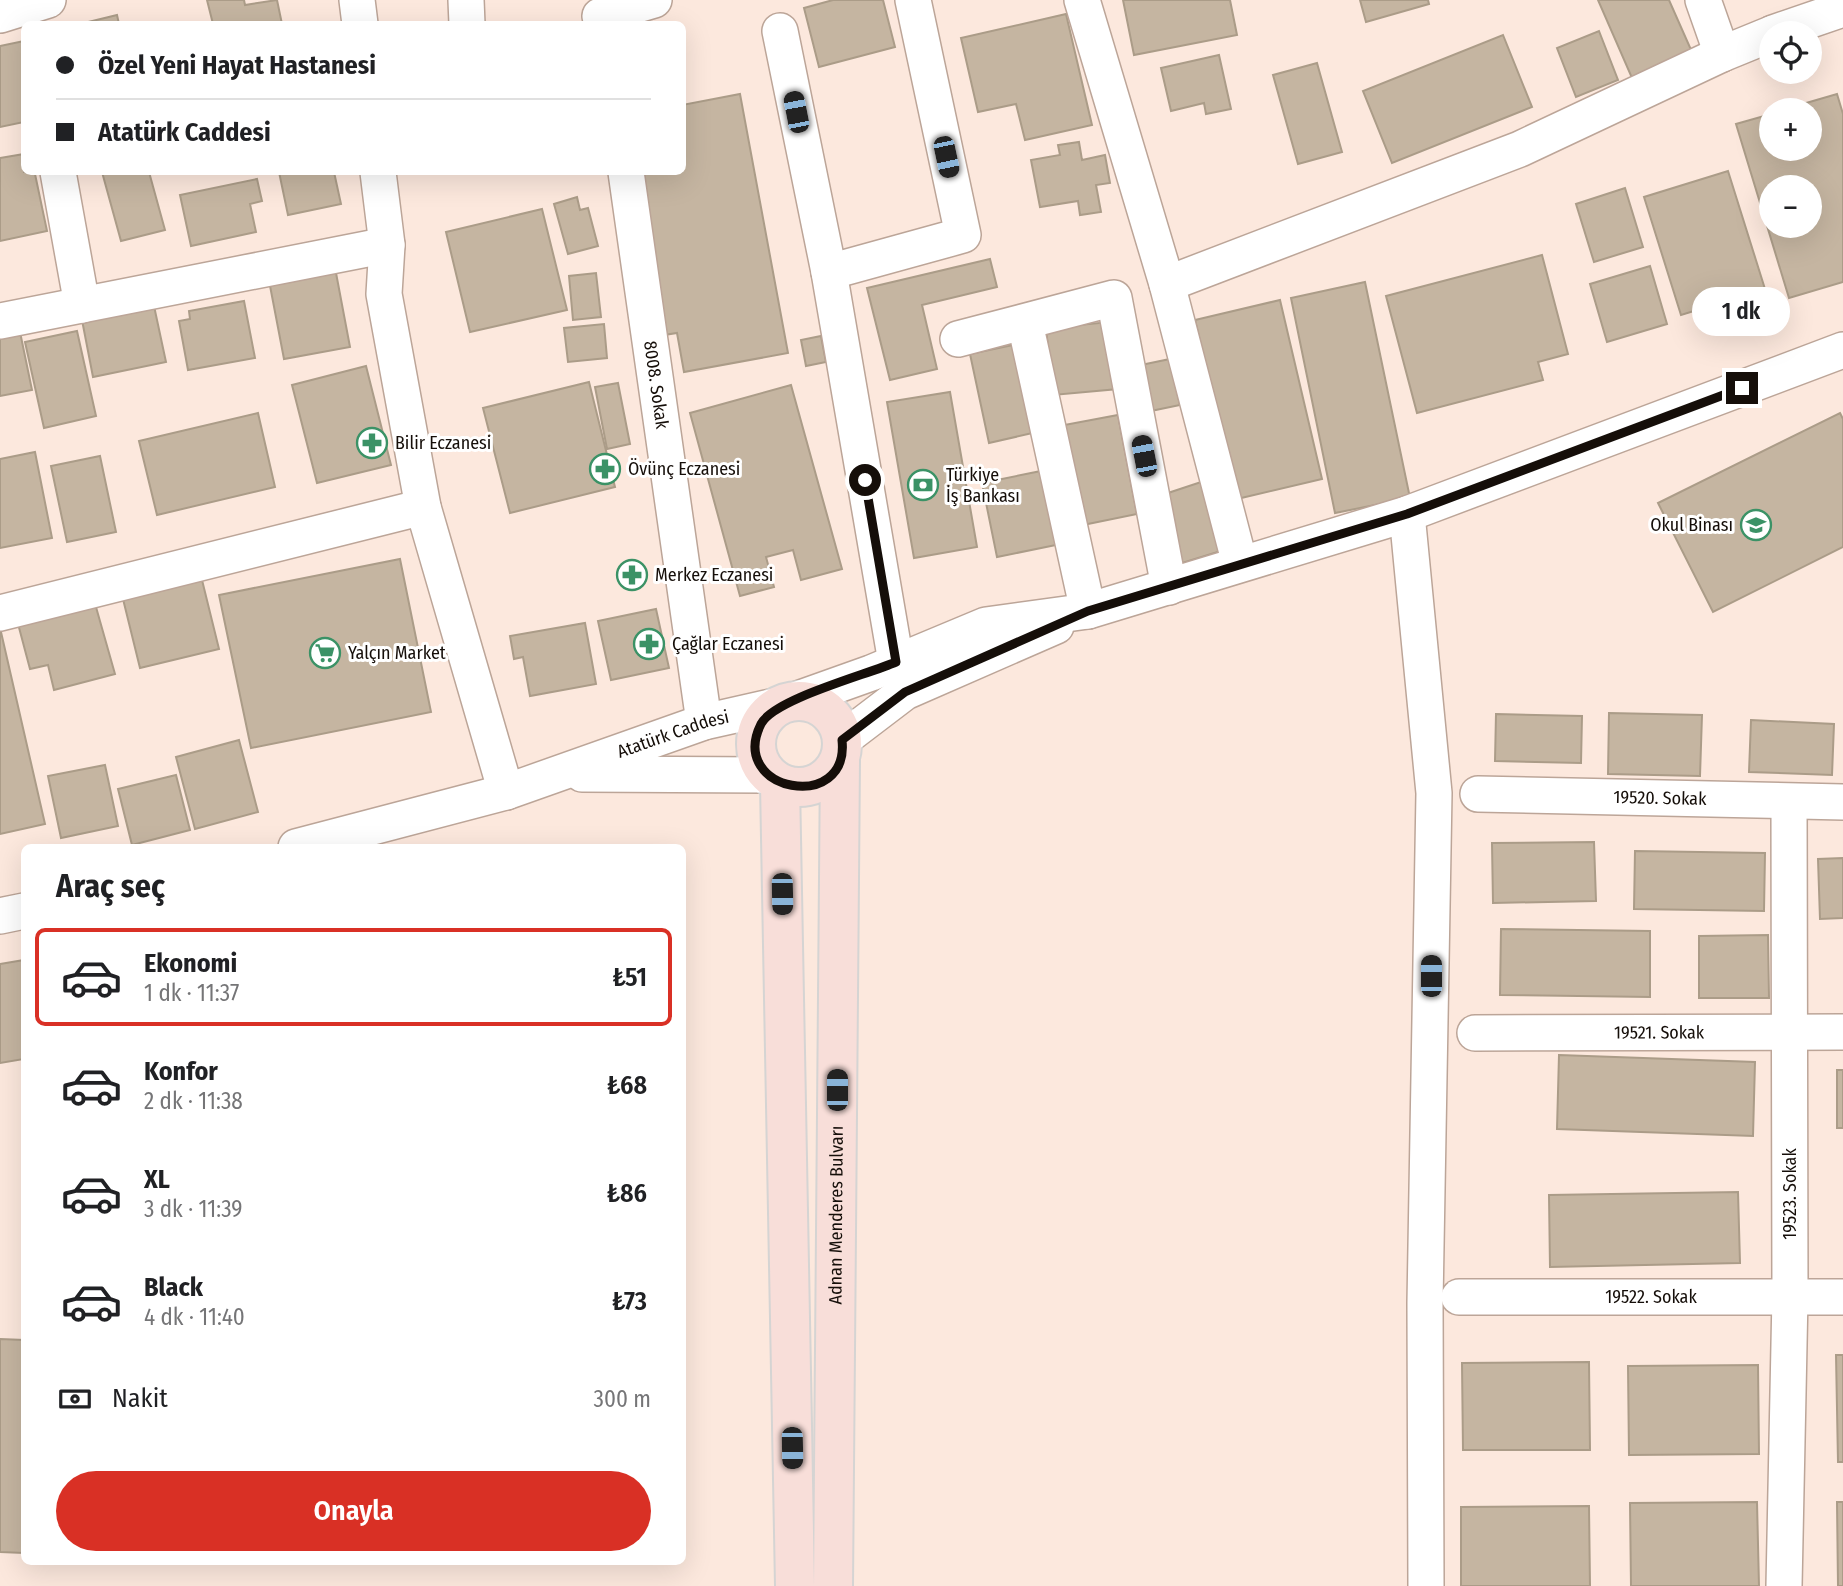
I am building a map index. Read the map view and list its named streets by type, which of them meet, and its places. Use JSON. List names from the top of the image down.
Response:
{
  "streets": {
    "main road": ["Adnan Menderes Bulvarı"],
    "street": [
      "8008. Sokak",
      "Atatürk Caddesi",
      "19520. Sokak",
      "19521. Sokak",
      "19523. Sokak",
      "19522. Sokak"
    ]
  },
  "crossings": [
    ["8008. Sokak", "Atatürk Caddesi"],
    ["Atatürk Caddesi", "Adnan Menderes Bulvarı"],
    ["19520. Sokak", "19523. Sokak"],
    ["19521. Sokak", "19523. Sokak"],
    ["19523. Sokak", "19522. Sokak"]
  ],
  "places": {
    "pharmacy": [
      "Bilir Eczanesi",
      "Övünç Eczanesi",
      "Merkez Eczanesi",
      "Çağlar Eczanesi"
    ],
    "bank": ["Türkiye İş Bankası"],
    "school or university": ["Okul Binası"],
    "supermarket": ["Yalçın Market"]
  },
  "page": {
    "map_buttons": ["+", "−"],
    "banner": ["Özel Yeni Hayat Hastanesi", "Atatürk Caddesi"],
    "bubble": "1 dk",
    "heading": "Araç seç",
    "list": [
      {
        "name": "Ekonomi",
        "note": "1 dk · 11:37",
        "value": "₺51"
      },
      {
        "name": "Konfor",
        "note": "2 dk · 11:38",
        "value": "₺68"
      },
      {
        "name": "XL",
        "note": "3 dk · 11:39",
        "value": "₺86"
      },
      {
        "name": "Black",
        "note": "4 dk · 11:40",
        "value": "₺73"
      }
    ],
    "pay": ["Nakit", "300 m"],
    "buttons": "Onayla"
  }
}
